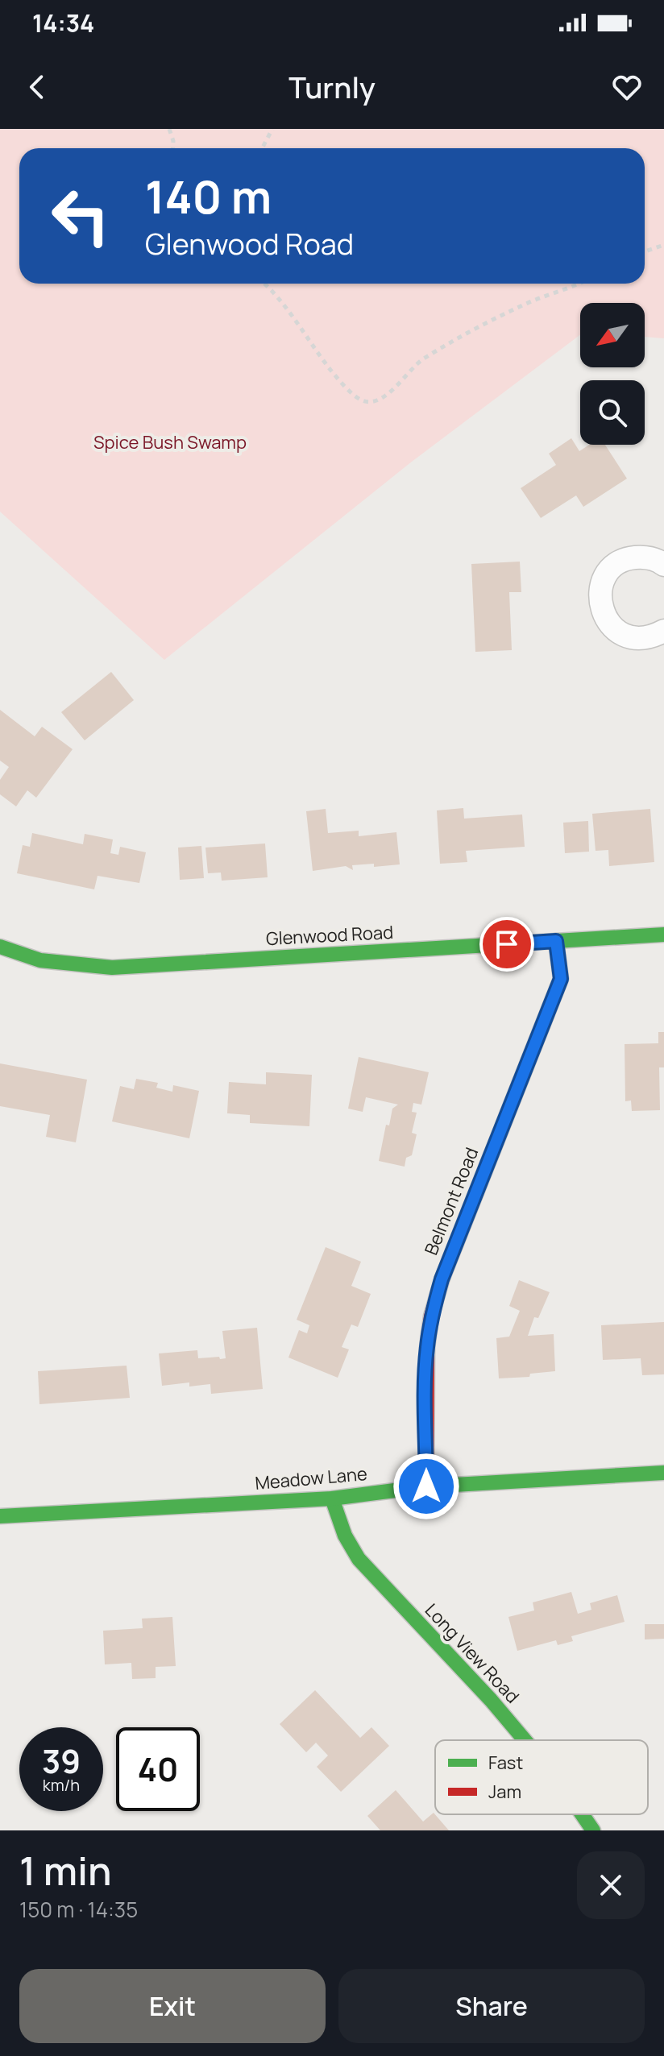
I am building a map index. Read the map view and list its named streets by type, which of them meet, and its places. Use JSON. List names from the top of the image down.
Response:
{
  "streets": {
    "street": [
      "Glenwood Road",
      "Belmont Road",
      "Meadow Lane",
      "Long View Road"
    ]
  },
  "crossings": [
    ["Glenwood Road", "Belmont Road"],
    ["Belmont Road", "Meadow Lane"],
    ["Meadow Lane", "Long View Road"]
  ],
  "parks": ["Spice Bush Swamp"],
  "legend": ["Fast", "Jam"],
  "north": "bottom left",
  "page": {
    "status": "14:34",
    "header": "Turnly",
    "turn": ["140 m", "Glenwood Road"],
    "speed": "39 km/h",
    "limit": "40",
    "heading": ["1 min", "150 m · 14:35"],
    "buttons": ["Exit", "Share"]
  }
}
